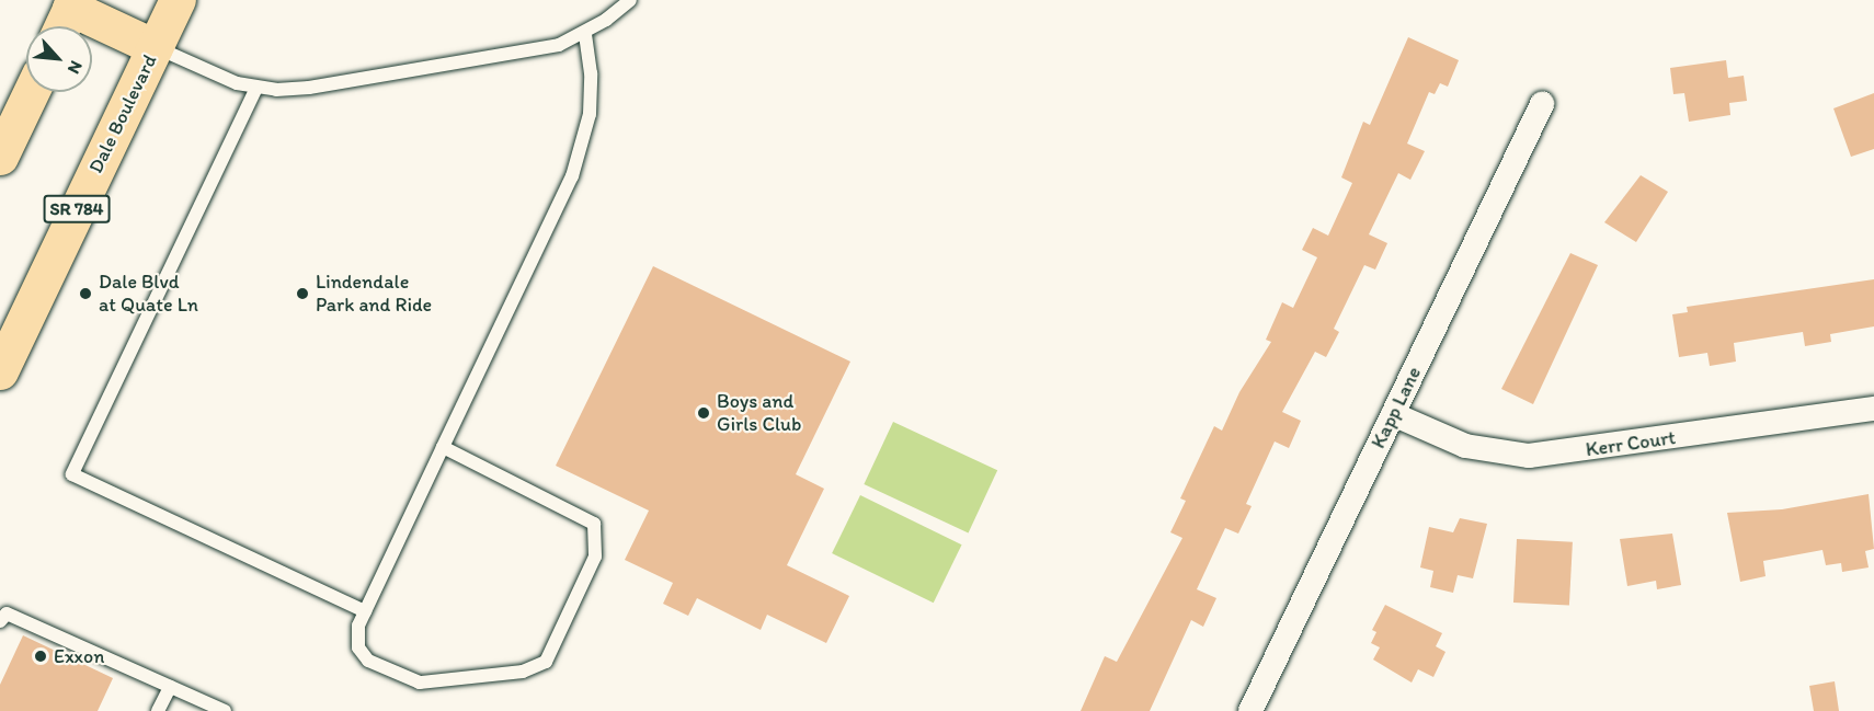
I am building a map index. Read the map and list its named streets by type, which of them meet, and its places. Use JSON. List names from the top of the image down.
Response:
{
  "streets": {
    "main road": ["Dale Boulevard", "SR 784"],
    "street": ["Kapp Lane", "Kerr Court"]
  },
  "crossings": [
    ["Kapp Lane", "Kerr Court"]
  ],
  "places": [
    "Dale Blvd at Quate Ln",
    "Lindendale Park and Ride",
    "Boys and Girls Club",
    "Exxon"
  ],
  "north": "bottom right"
}
